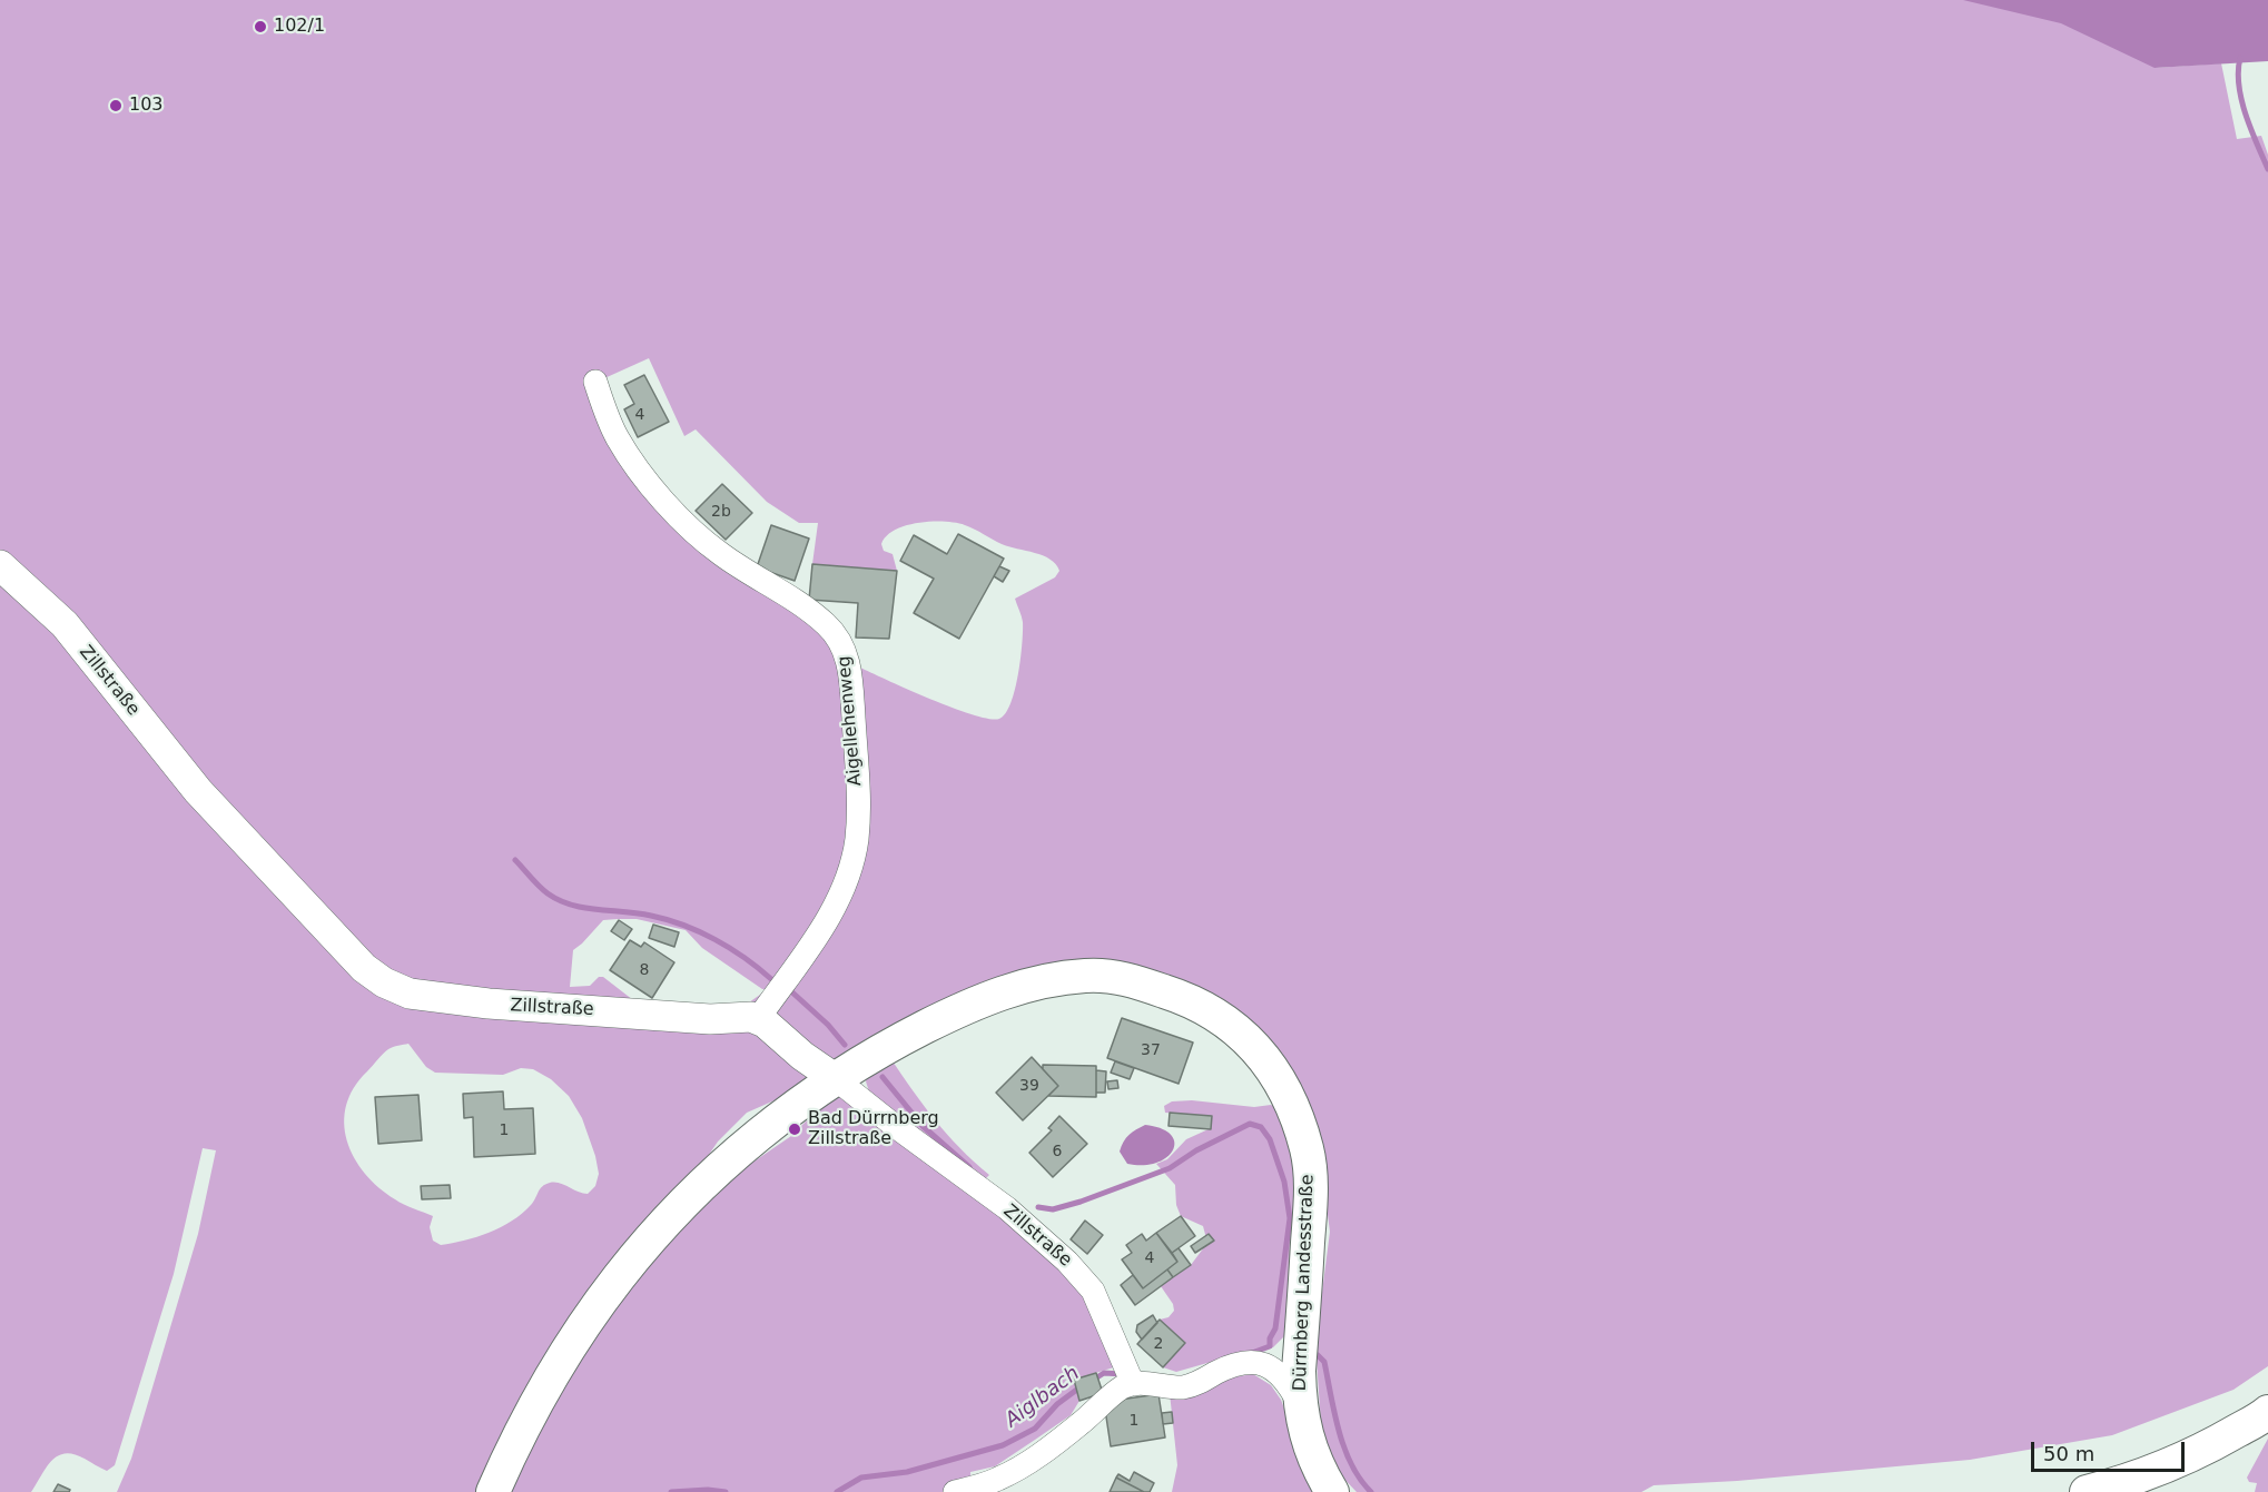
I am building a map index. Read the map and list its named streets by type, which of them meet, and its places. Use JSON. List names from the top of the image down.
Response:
{
  "streets": {
    "main road": ["Dürrnberg Landesstraße"],
    "street": ["Zillstraße", "Aigellehenweg"]
  },
  "crossings": [
    ["Zillstraße", "Aigellehenweg"],
    ["Zillstraße", "Dürrnberg Landesstraße"]
  ],
  "water": ["Aiglbach"],
  "places": ["102/1", "103", "Bad Dürrnberg Zillstraße"],
  "house_numbers": [
    "4",
    "2b",
    "8",
    "37",
    "39",
    "1",
    "6",
    "4",
    "2",
    "1"
  ],
  "scale_bar": "50 m"
}
